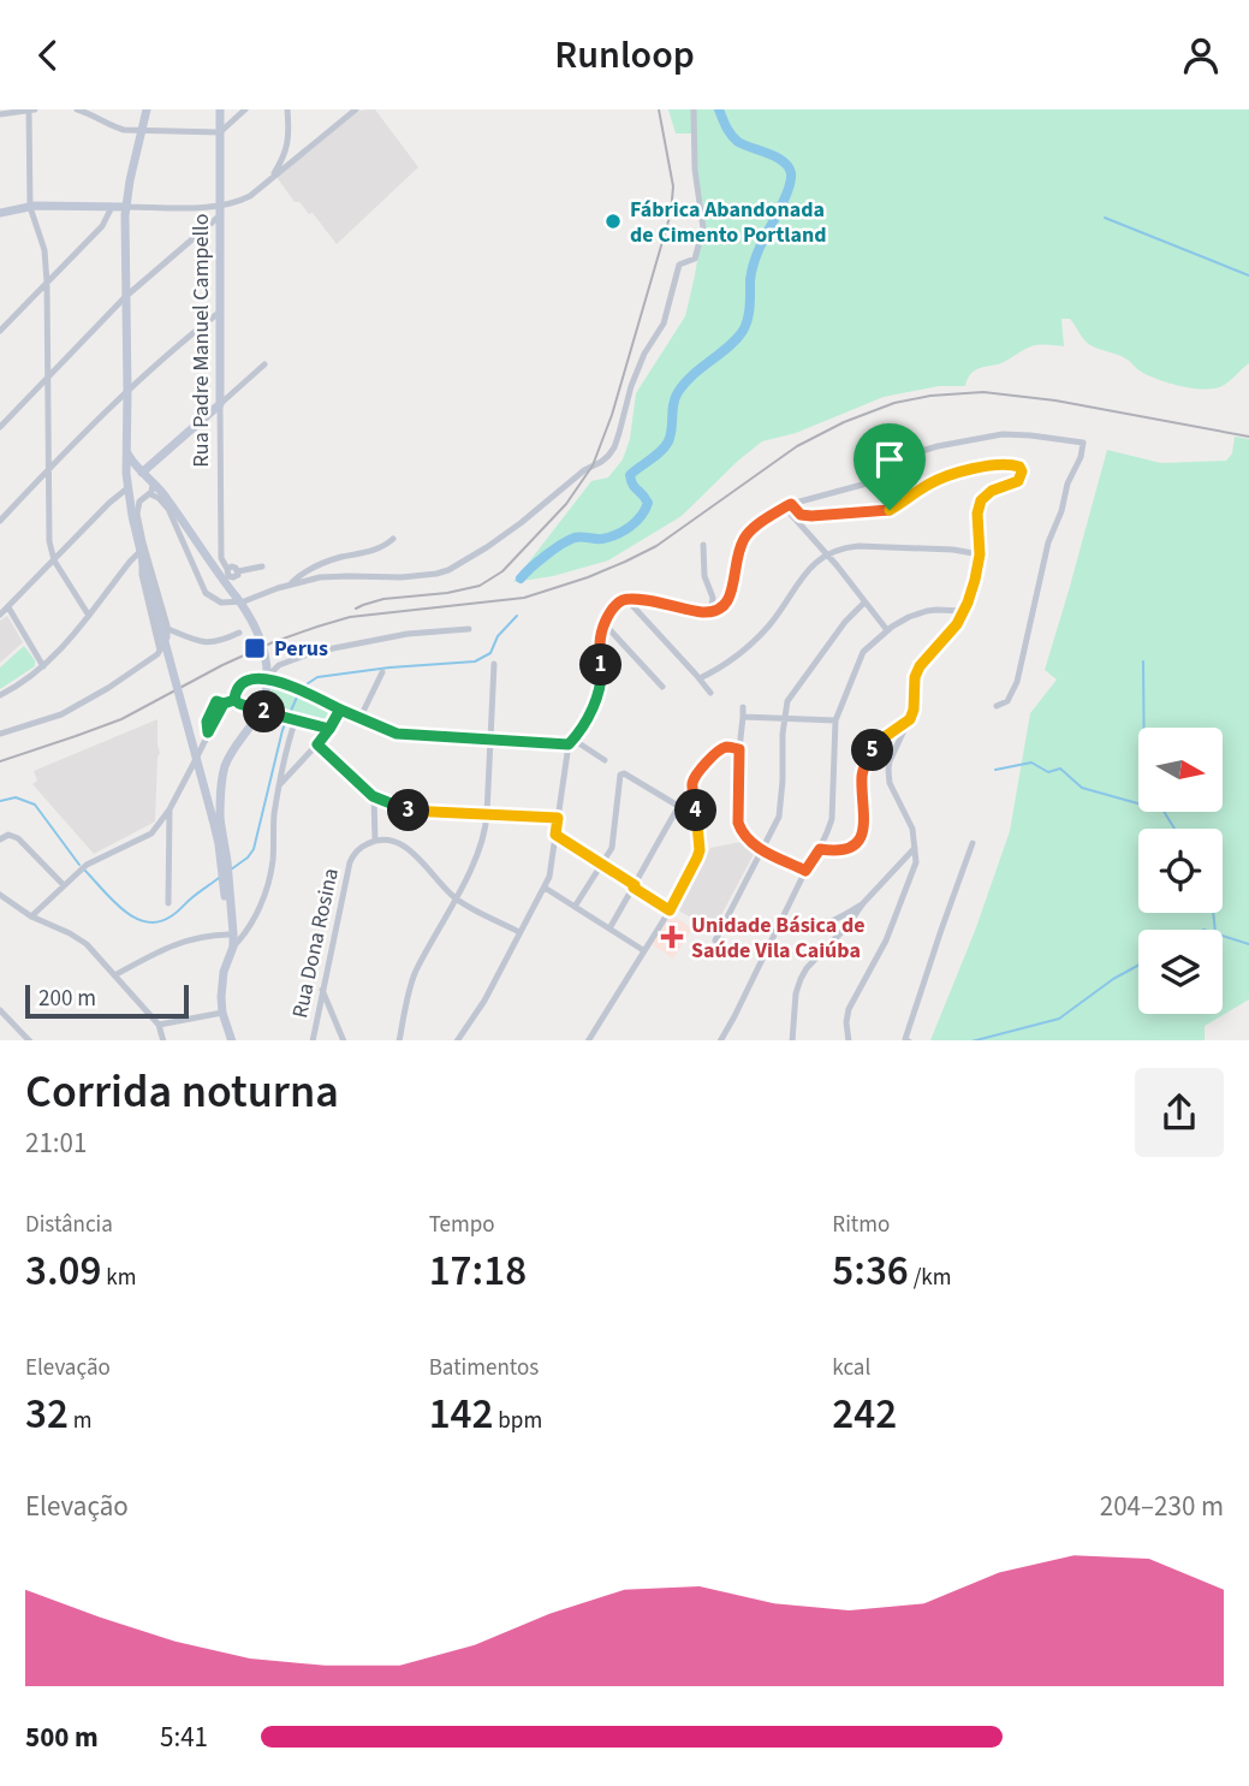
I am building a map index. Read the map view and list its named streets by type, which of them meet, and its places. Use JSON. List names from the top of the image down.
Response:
{
  "streets": {
    "main road": ["Rua Padre Manuel Campello"],
    "street": ["Rua Dona Rosina"]
  },
  "places": {
    "other": ["Fábrica Abandonada de Cimento Portland"],
    "transit": ["Perus"],
    "health": ["Unidade Básica de Saúde Vila Caiúba"]
  },
  "scale_bar": "200 m",
  "north": "right",
  "page": {
    "header": "Runloop",
    "pins": [
      "1",
      "2",
      "5",
      "3",
      "4"
    ],
    "scale": "200 m",
    "heading": ["Corrida noturna", "21:01"],
    "stats": [
      ["Distância", "3.09 km"],
      ["Tempo", "17:18"],
      ["Ritmo", "5:36 /km"],
      ["Elevação", "32 m"],
      ["Batimentos", "142 bpm"],
      ["kcal", "242"]
    ],
    "chart": ["Elevação", "204–230 m"],
    "list": [
      {
        "name": "500 m",
        "note": "5:41"
      }
    ]
  }
}
